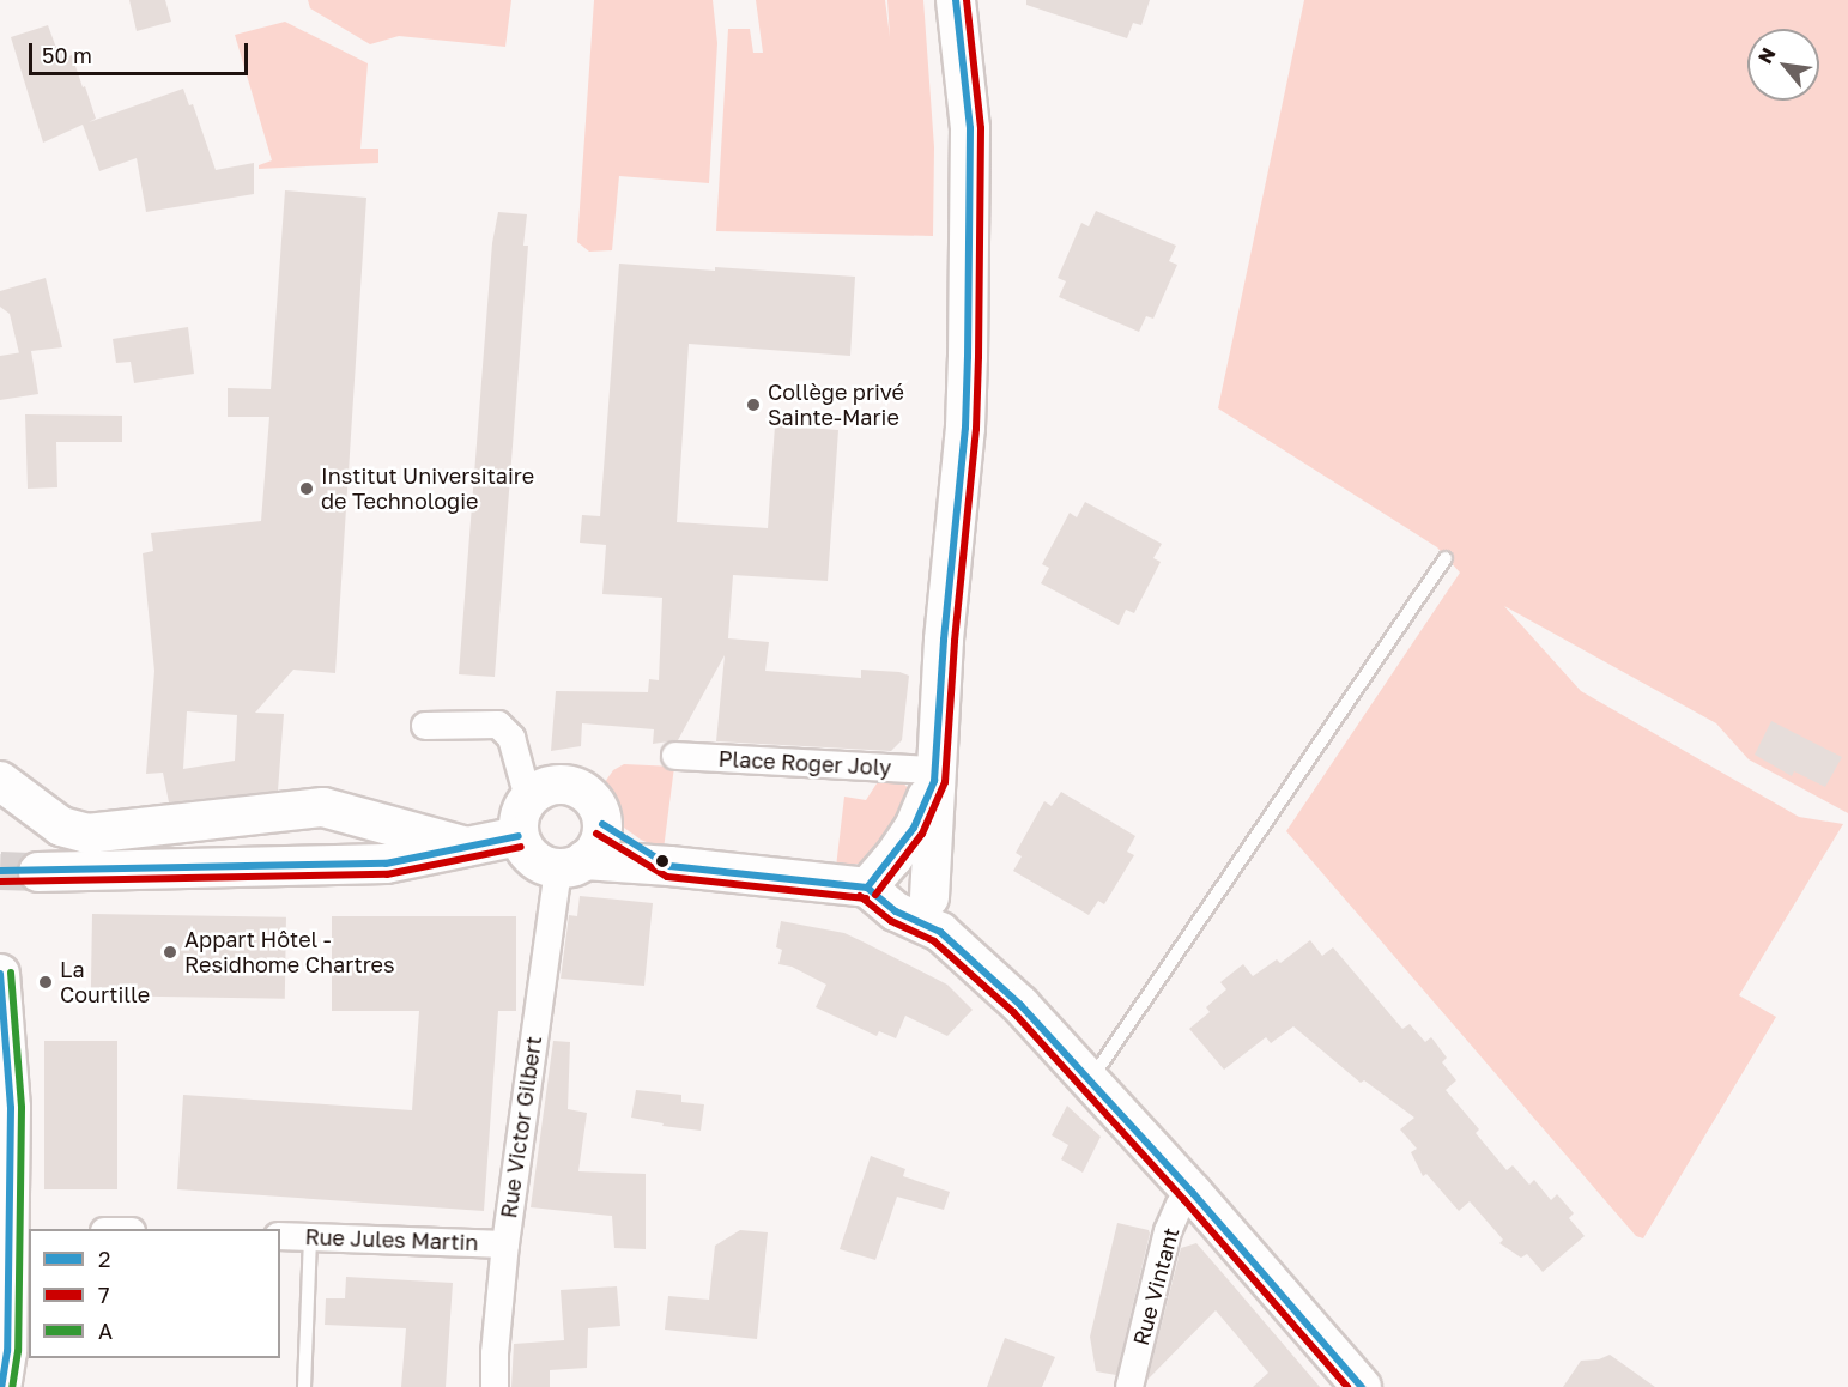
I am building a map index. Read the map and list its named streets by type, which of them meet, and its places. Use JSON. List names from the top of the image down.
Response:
{
  "streets": {
    "street": [
      "Place Roger Joly",
      "Rue Victor Gilbert",
      "Rue Jules Martin",
      "Rue Vintant"
    ]
  },
  "crossings": [
    ["Rue Victor Gilbert", "Rue Jules Martin"]
  ],
  "places": [
    "Collège privé Sainte-Marie",
    "Institut Universitaire de Technologie",
    "Appart Hôtel - Residhome Chartres",
    "La Courtille"
  ],
  "lines": ["transit line 2", "transit line 7", "transit line A"],
  "legend": ["2", "7", "A"],
  "scale_bar": "50 m",
  "north": "top left"
}
